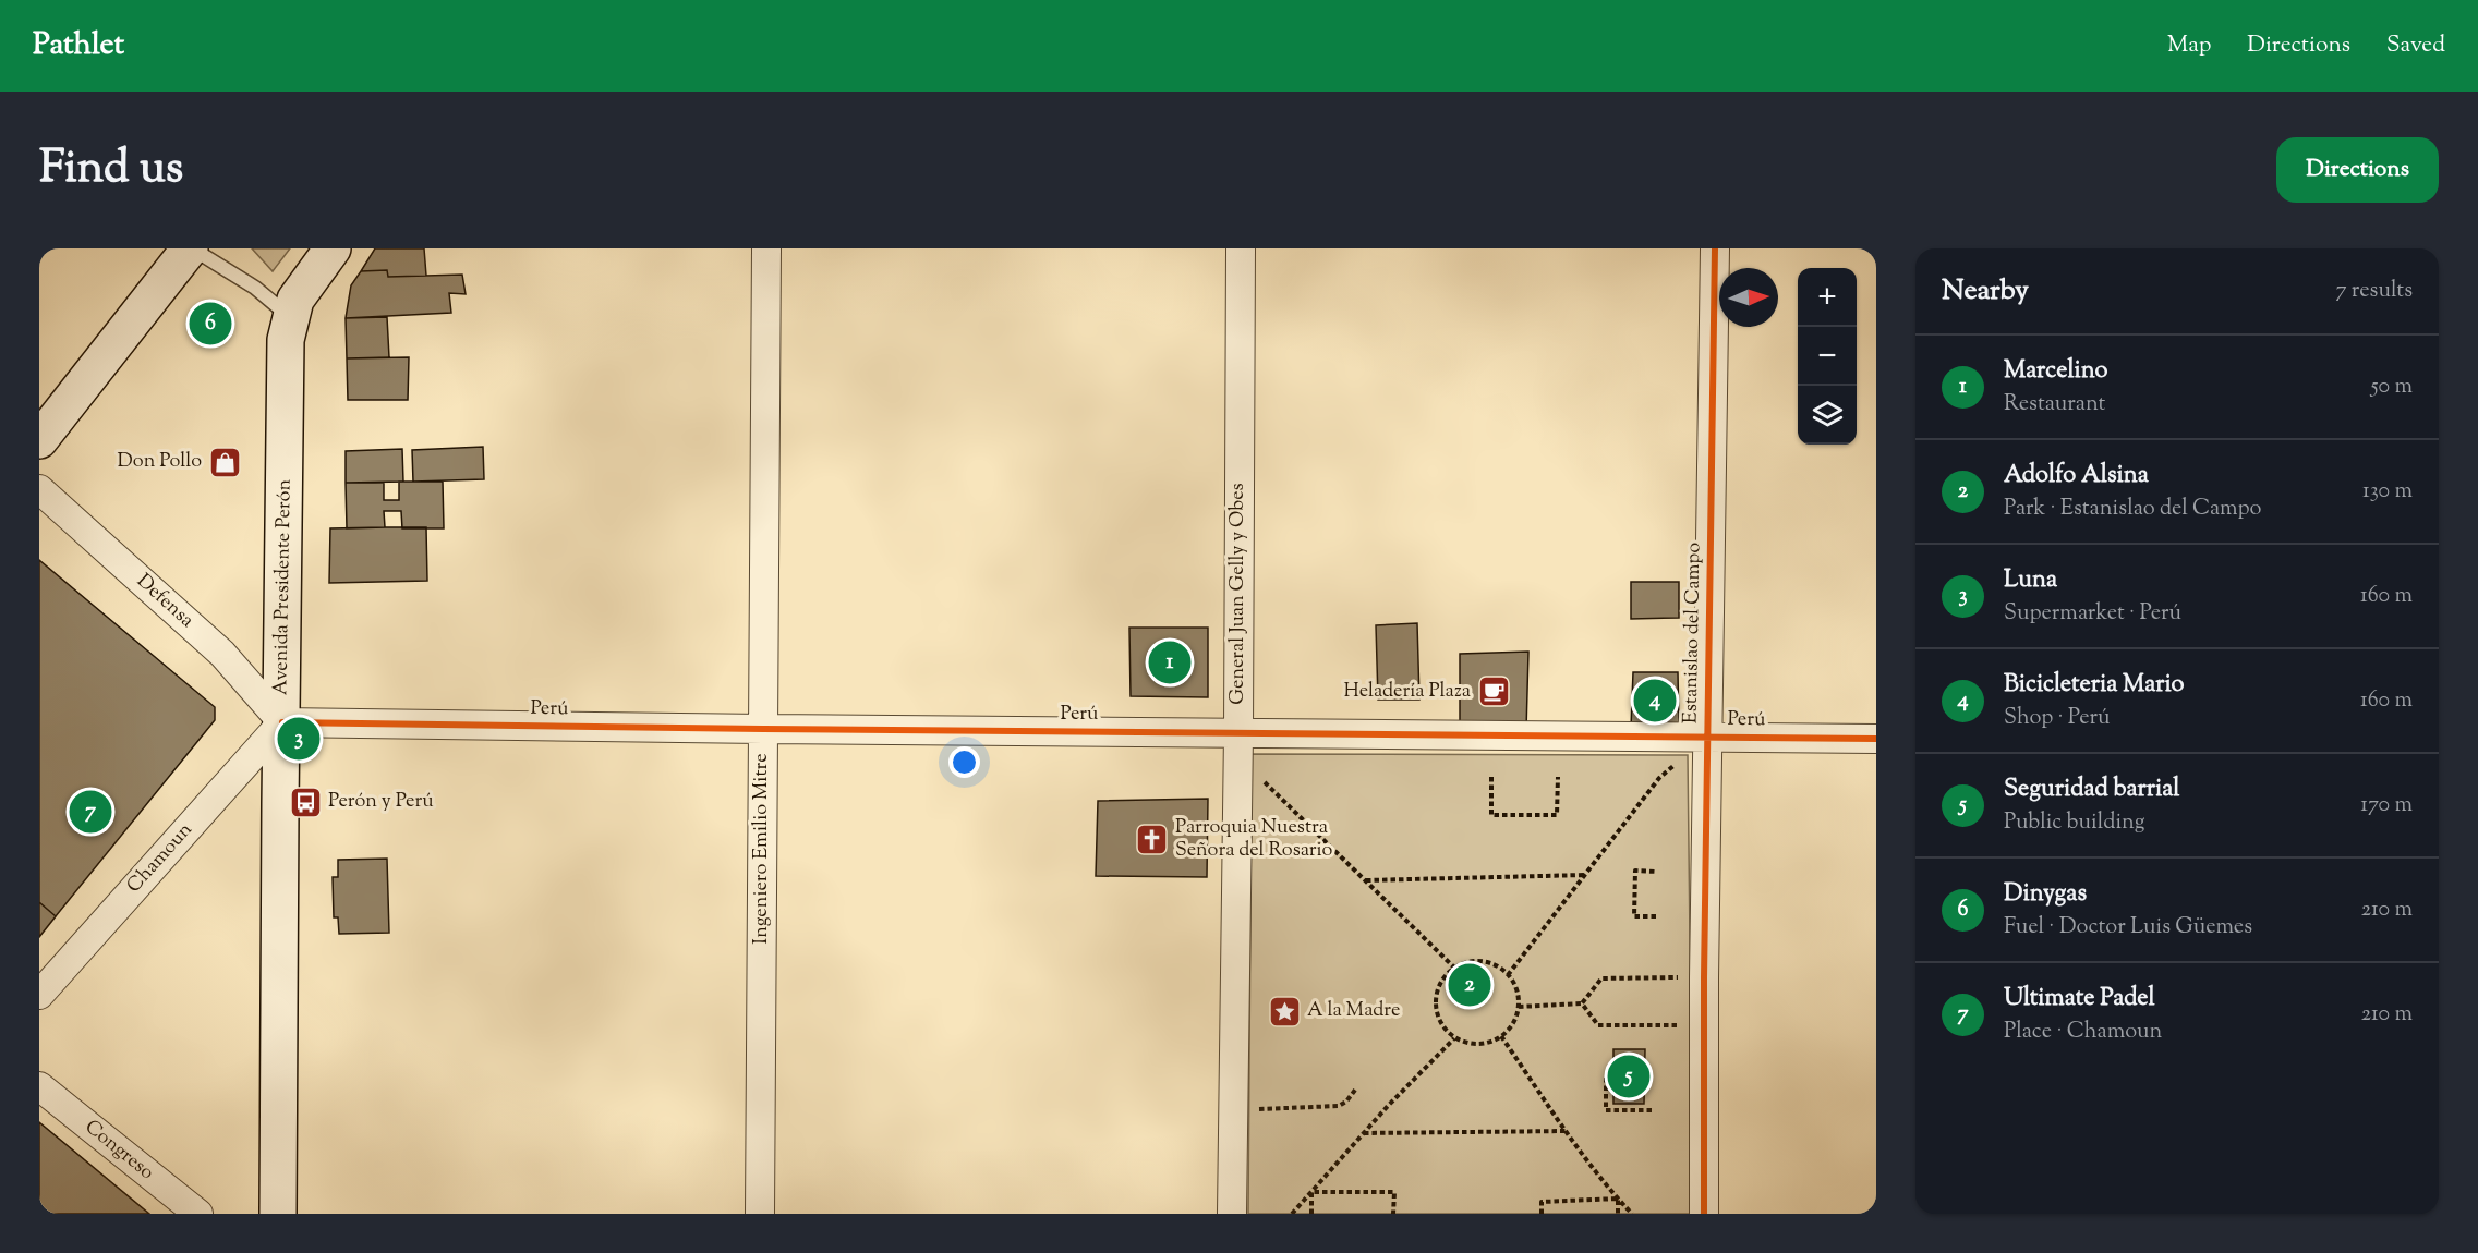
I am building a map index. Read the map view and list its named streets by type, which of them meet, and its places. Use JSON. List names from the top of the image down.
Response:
{
  "streets": {
    "main road": ["Avenida Presidente Perón"],
    "street": [
      "General Juan Gelly y Obes",
      "Defensa",
      "Estanislao del Campo",
      "Perú",
      "Ingeniero Emilio Mitre",
      "Chamoun",
      "Congreso"
    ]
  },
  "crossings": [
    ["Avenida Presidente Perón", "Defensa"],
    ["Avenida Presidente Perón", "Perú"],
    ["Avenida Presidente Perón", "Chamoun"],
    ["General Juan Gelly y Obes", "Perú"],
    ["Defensa", "Perú"],
    ["Defensa", "Chamoun"],
    ["Estanislao del Campo", "Perú"],
    ["Perú", "Ingeniero Emilio Mitre"],
    ["Perú", "Chamoun"]
  ],
  "places": {
    "shop": ["Don Pollo"],
    "cafe": ["Heladería Plaza"],
    "bus stop": ["Perón y Perú"],
    "church": ["Parroquia Nuestra Señora del Rosario"],
    "place": ["A la Madre"]
  },
  "north": "right",
  "page": {
    "header": "Pathlet",
    "nav": ["Map", "Directions", "Saved"],
    "title": "Find us",
    "buttons": "Directions",
    "heading": ["Nearby", "7 results"],
    "map_buttons": ["+", "−"],
    "pins": [
      "6",
      "1",
      "4",
      "3",
      "7",
      "2",
      "5"
    ],
    "list": [
      {
        "mark": "1",
        "name": "Marcelino",
        "note": "Restaurant",
        "value": "50 m"
      },
      {
        "mark": "2",
        "name": "Adolfo Alsina",
        "note": "Park · Estanislao del Campo",
        "value": "130 m"
      },
      {
        "mark": "3",
        "name": "Luna",
        "note": "Supermarket · Perú",
        "value": "160 m"
      },
      {
        "mark": "4",
        "name": "Bicicleteria Mario",
        "note": "Shop · Perú",
        "value": "160 m"
      },
      {
        "mark": "5",
        "name": "Seguridad barrial",
        "note": "Public building",
        "value": "170 m"
      },
      {
        "mark": "6",
        "name": "Dinygas",
        "note": "Fuel · Doctor Luis Güemes",
        "value": "210 m"
      },
      {
        "mark": "7",
        "name": "Ultimate Padel",
        "note": "Place · Chamoun",
        "value": "210 m"
      }
    ]
  }
}
